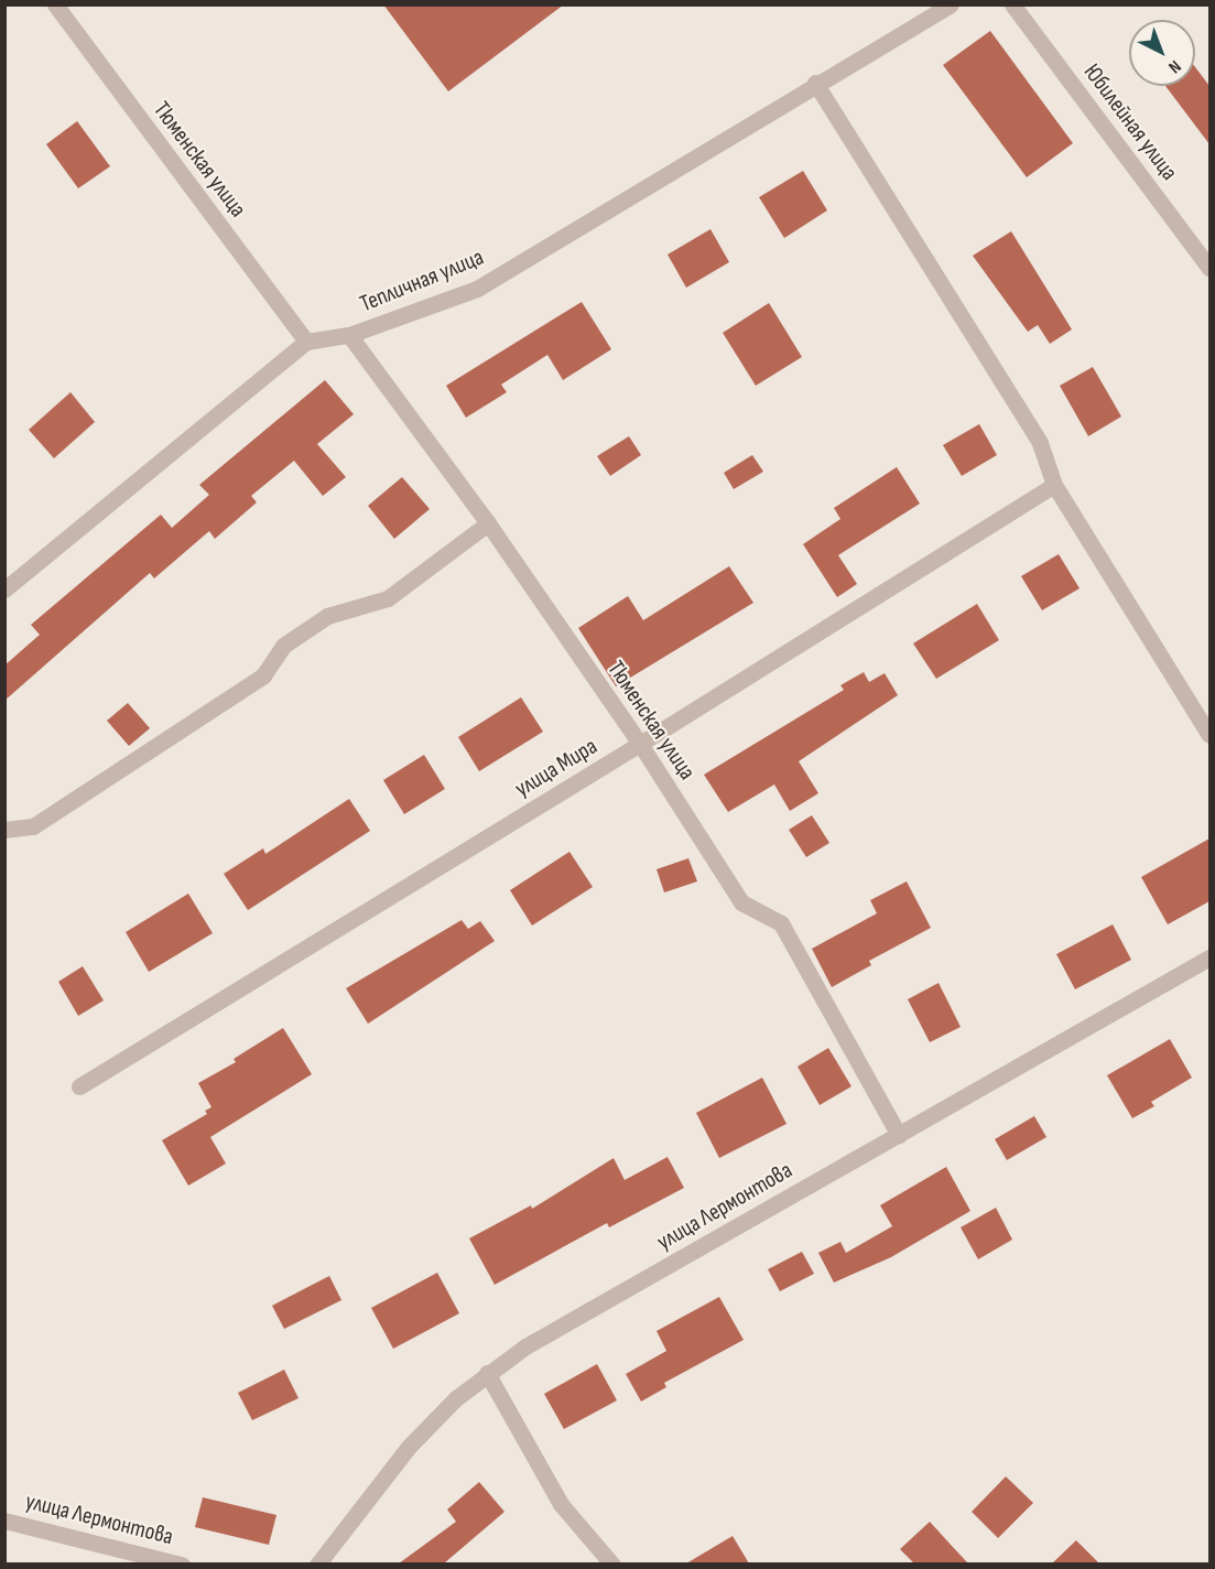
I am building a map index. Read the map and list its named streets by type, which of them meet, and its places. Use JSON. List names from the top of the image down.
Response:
{
  "streets": {
    "street": [
      "Юбилейная улица",
      "Тюменская улица",
      "Тепличная улица",
      "улица Мира",
      "улица Лермонтова"
    ]
  },
  "crossings": [
    ["Тюменская улица", "Тепличная улица"],
    ["Тюменская улица", "улица Мира"],
    ["Тюменская улица", "улица Лермонтова"]
  ],
  "north": "bottom right"
}
